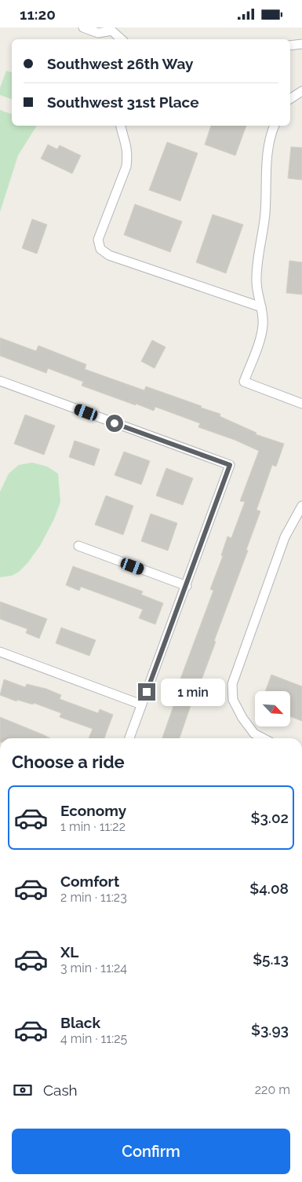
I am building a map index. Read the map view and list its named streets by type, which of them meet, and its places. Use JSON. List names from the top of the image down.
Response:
{
  "north": "bottom right",
  "page": {
    "status": "11:20",
    "banner": ["Southwest 26th Way", "Southwest 31st Place"],
    "bubble": "1 min",
    "heading": "Choose a ride",
    "list": [
      {
        "name": "Economy",
        "note": "1 min · 11:22",
        "value": "$3.02"
      },
      {
        "name": "Comfort",
        "note": "2 min · 11:23",
        "value": "$4.08"
      },
      {
        "name": "XL",
        "note": "3 min · 11:24",
        "value": "$5.13"
      },
      {
        "name": "Black",
        "note": "4 min · 11:25",
        "value": "$3.93"
      }
    ],
    "pay": ["Cash", "220 m"],
    "buttons": "Confirm"
  }
}
